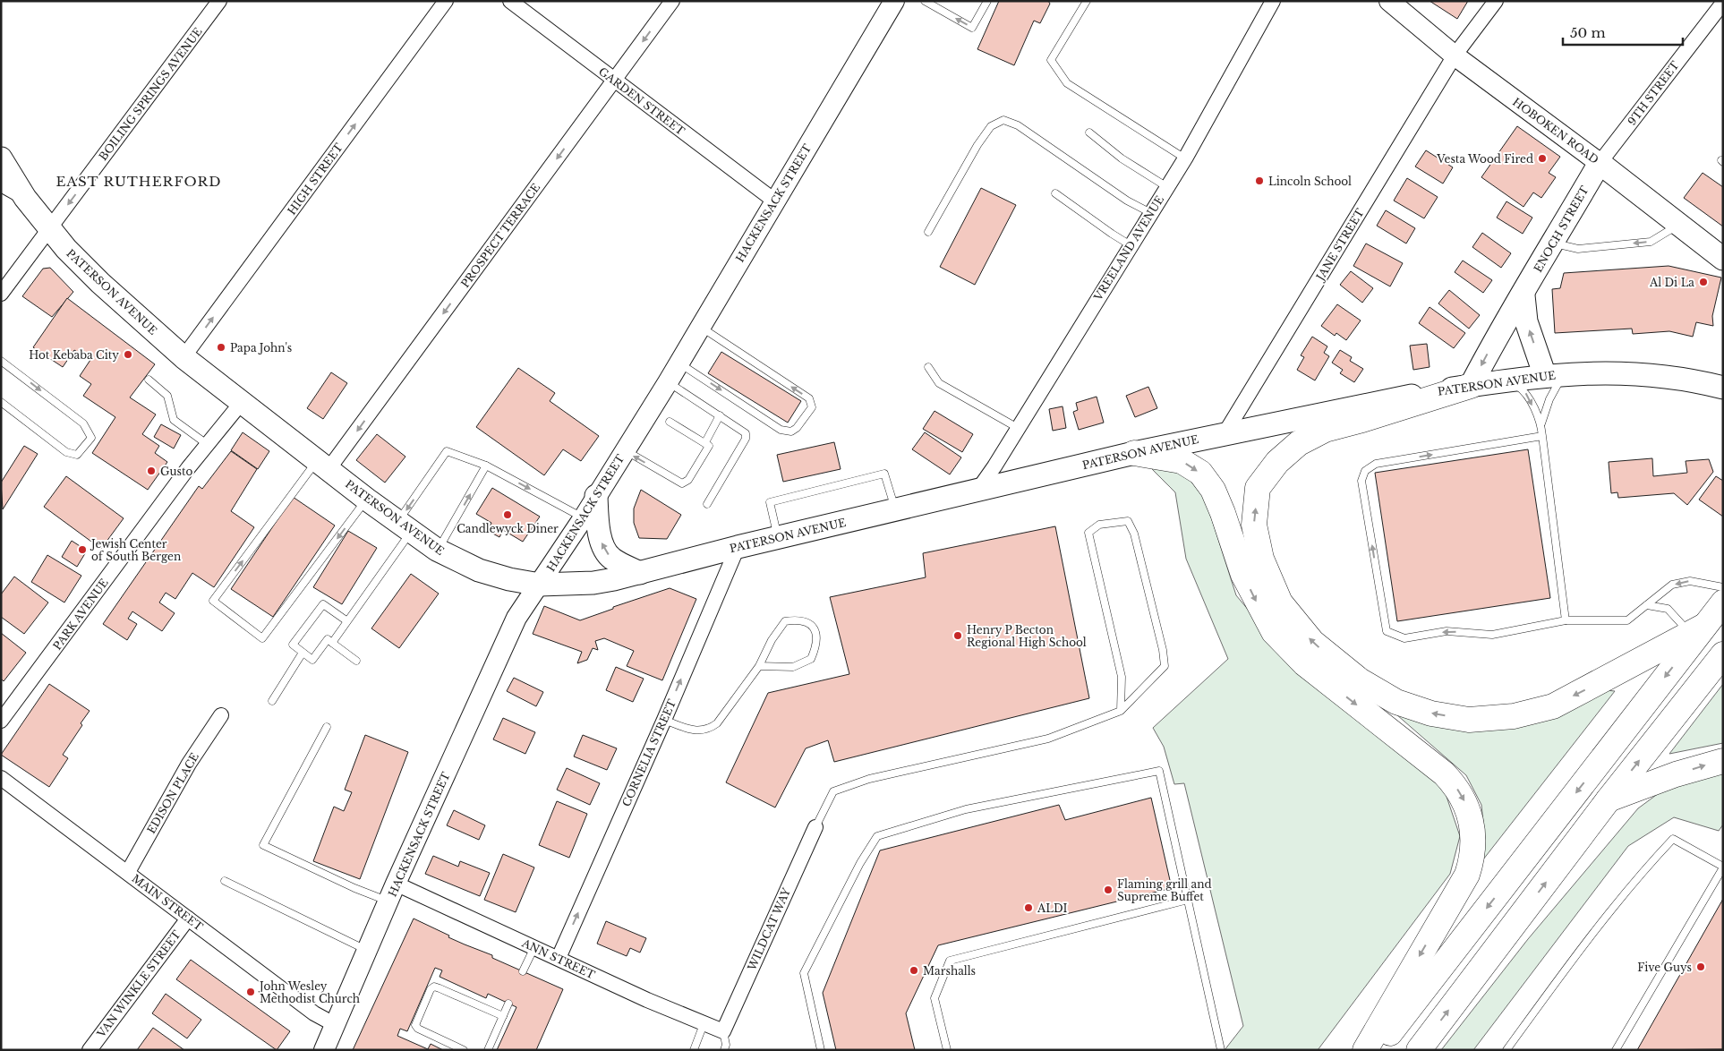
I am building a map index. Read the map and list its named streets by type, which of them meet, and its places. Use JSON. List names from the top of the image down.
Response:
{
  "streets": {
    "main road": [
      "HOBOKEN ROAD",
      "HACKENSACK STREET",
      "ENOCH STREET",
      "PATERSON AVENUE"
    ],
    "street": [
      "9TH STREET",
      "BOILING SPRINGS AVENUE",
      "GARDEN STREET",
      "HIGH STREET",
      "PROSPECT TERRACE",
      "JANE STREET",
      "VREELAND AVENUE",
      "PARK AVENUE",
      "CORNELIA STREET",
      "EDISON PLACE",
      "MAIN STREET",
      "WILDCAT WAY",
      "ANN STREET",
      "VAN WINKLE STREET"
    ]
  },
  "crossings": [
    ["9TH STREET", "HOBOKEN ROAD"],
    ["9TH STREET", "ENOCH STREET"],
    ["BOILING SPRINGS AVENUE", "PATERSON AVENUE"],
    ["GARDEN STREET", "HACKENSACK STREET"],
    ["GARDEN STREET", "PROSPECT TERRACE"],
    ["HOBOKEN ROAD", "ENOCH STREET"],
    ["HOBOKEN ROAD", "JANE STREET"],
    ["HIGH STREET", "PATERSON AVENUE"],
    ["HACKENSACK STREET", "PATERSON AVENUE"],
    ["HACKENSACK STREET", "MAIN STREET"],
    ["HACKENSACK STREET", "ANN STREET"],
    ["ENOCH STREET", "PATERSON AVENUE"],
    ["PROSPECT TERRACE", "PATERSON AVENUE"],
    ["JANE STREET", "PATERSON AVENUE"],
    ["VREELAND AVENUE", "PATERSON AVENUE"],
    ["PATERSON AVENUE", "PARK AVENUE"],
    ["PATERSON AVENUE", "CORNELIA STREET"],
    ["CORNELIA STREET", "ANN STREET"],
    ["EDISON PLACE", "MAIN STREET"],
    ["MAIN STREET", "VAN WINKLE STREET"],
    ["WILDCAT WAY", "ANN STREET"]
  ],
  "one_way": [
    "BOILING SPRINGS AVENUE",
    "HIGH STREET",
    "ENOCH STREET",
    "PROSPECT TERRACE",
    "CORNELIA STREET"
  ],
  "districts": ["EAST RUTHERFORD"],
  "places": [
    "Vesta Wood Fired",
    "Lincoln School",
    "Al Di La",
    "Papa John's",
    "Hot Kebaba City",
    "Gusto",
    "Candlewyck Diner",
    "Jewish Center of South Bergen",
    "Henry P Becton Regional High School",
    "Flaming grill and Supreme Buffet",
    "ALDI",
    "Five Guys",
    "Marshalls",
    "John Wesley Methodist Church"
  ],
  "scale_bar": "50 m"
}
